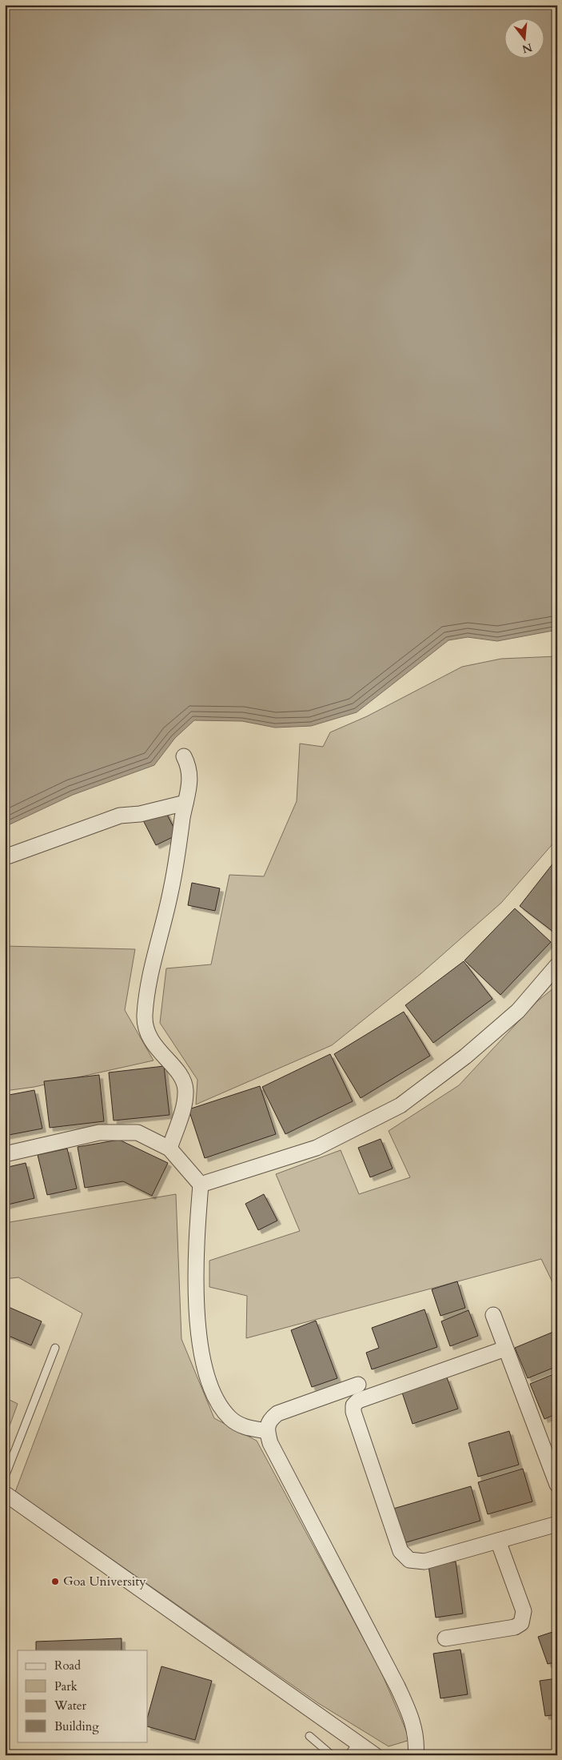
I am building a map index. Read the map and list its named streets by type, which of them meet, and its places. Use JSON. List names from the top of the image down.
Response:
{
  "places": ["Goa University"],
  "legend": [
    "Road",
    "Park",
    "Water",
    "Building"
  ],
  "north": "bottom"
}
